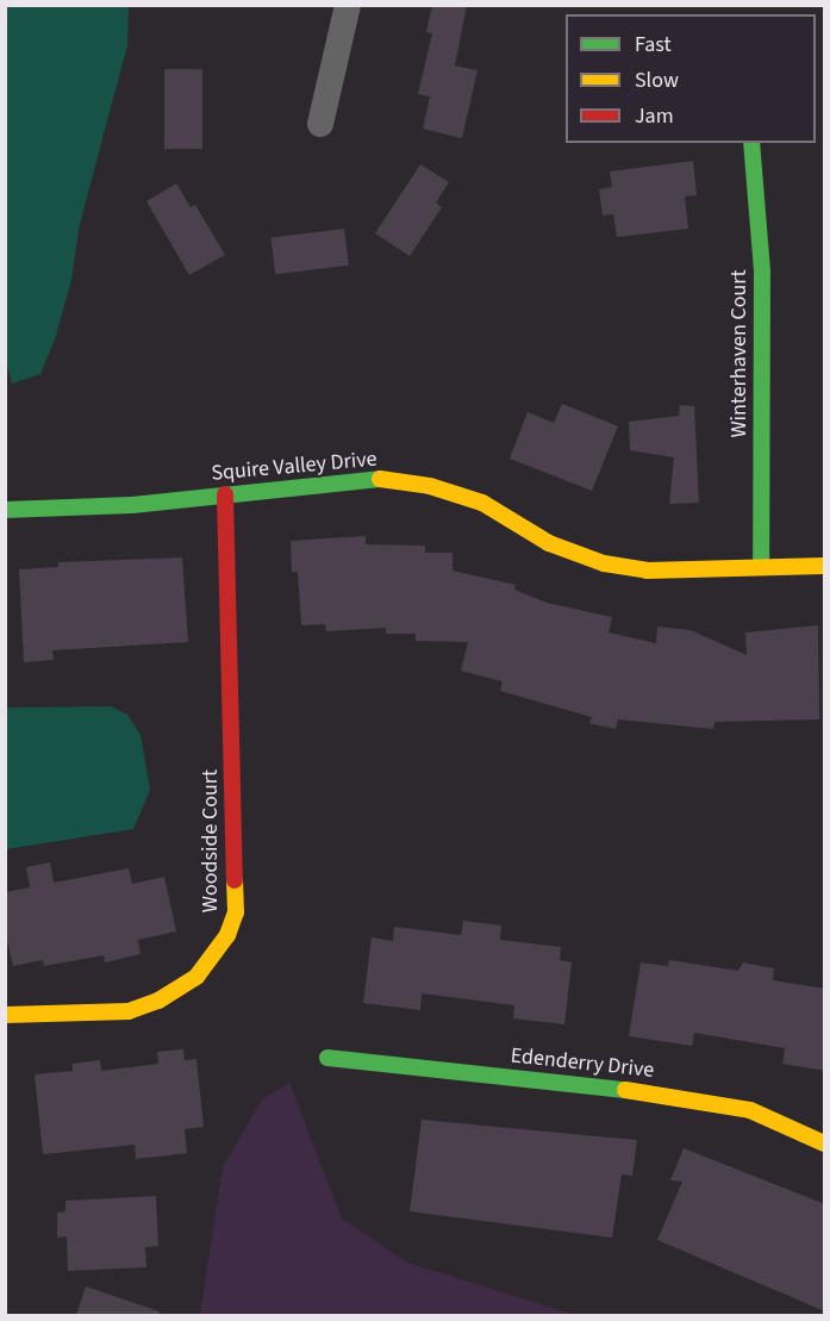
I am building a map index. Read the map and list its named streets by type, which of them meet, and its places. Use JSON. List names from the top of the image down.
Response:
{
  "streets": {
    "street": [
      "Winterhaven Court",
      "Squire Valley Drive",
      "Woodside Court",
      "Edenderry Drive"
    ]
  },
  "crossings": [
    ["Winterhaven Court", "Squire Valley Drive"],
    ["Squire Valley Drive", "Woodside Court"]
  ],
  "legend": ["Fast", "Slow", "Jam"]
}
